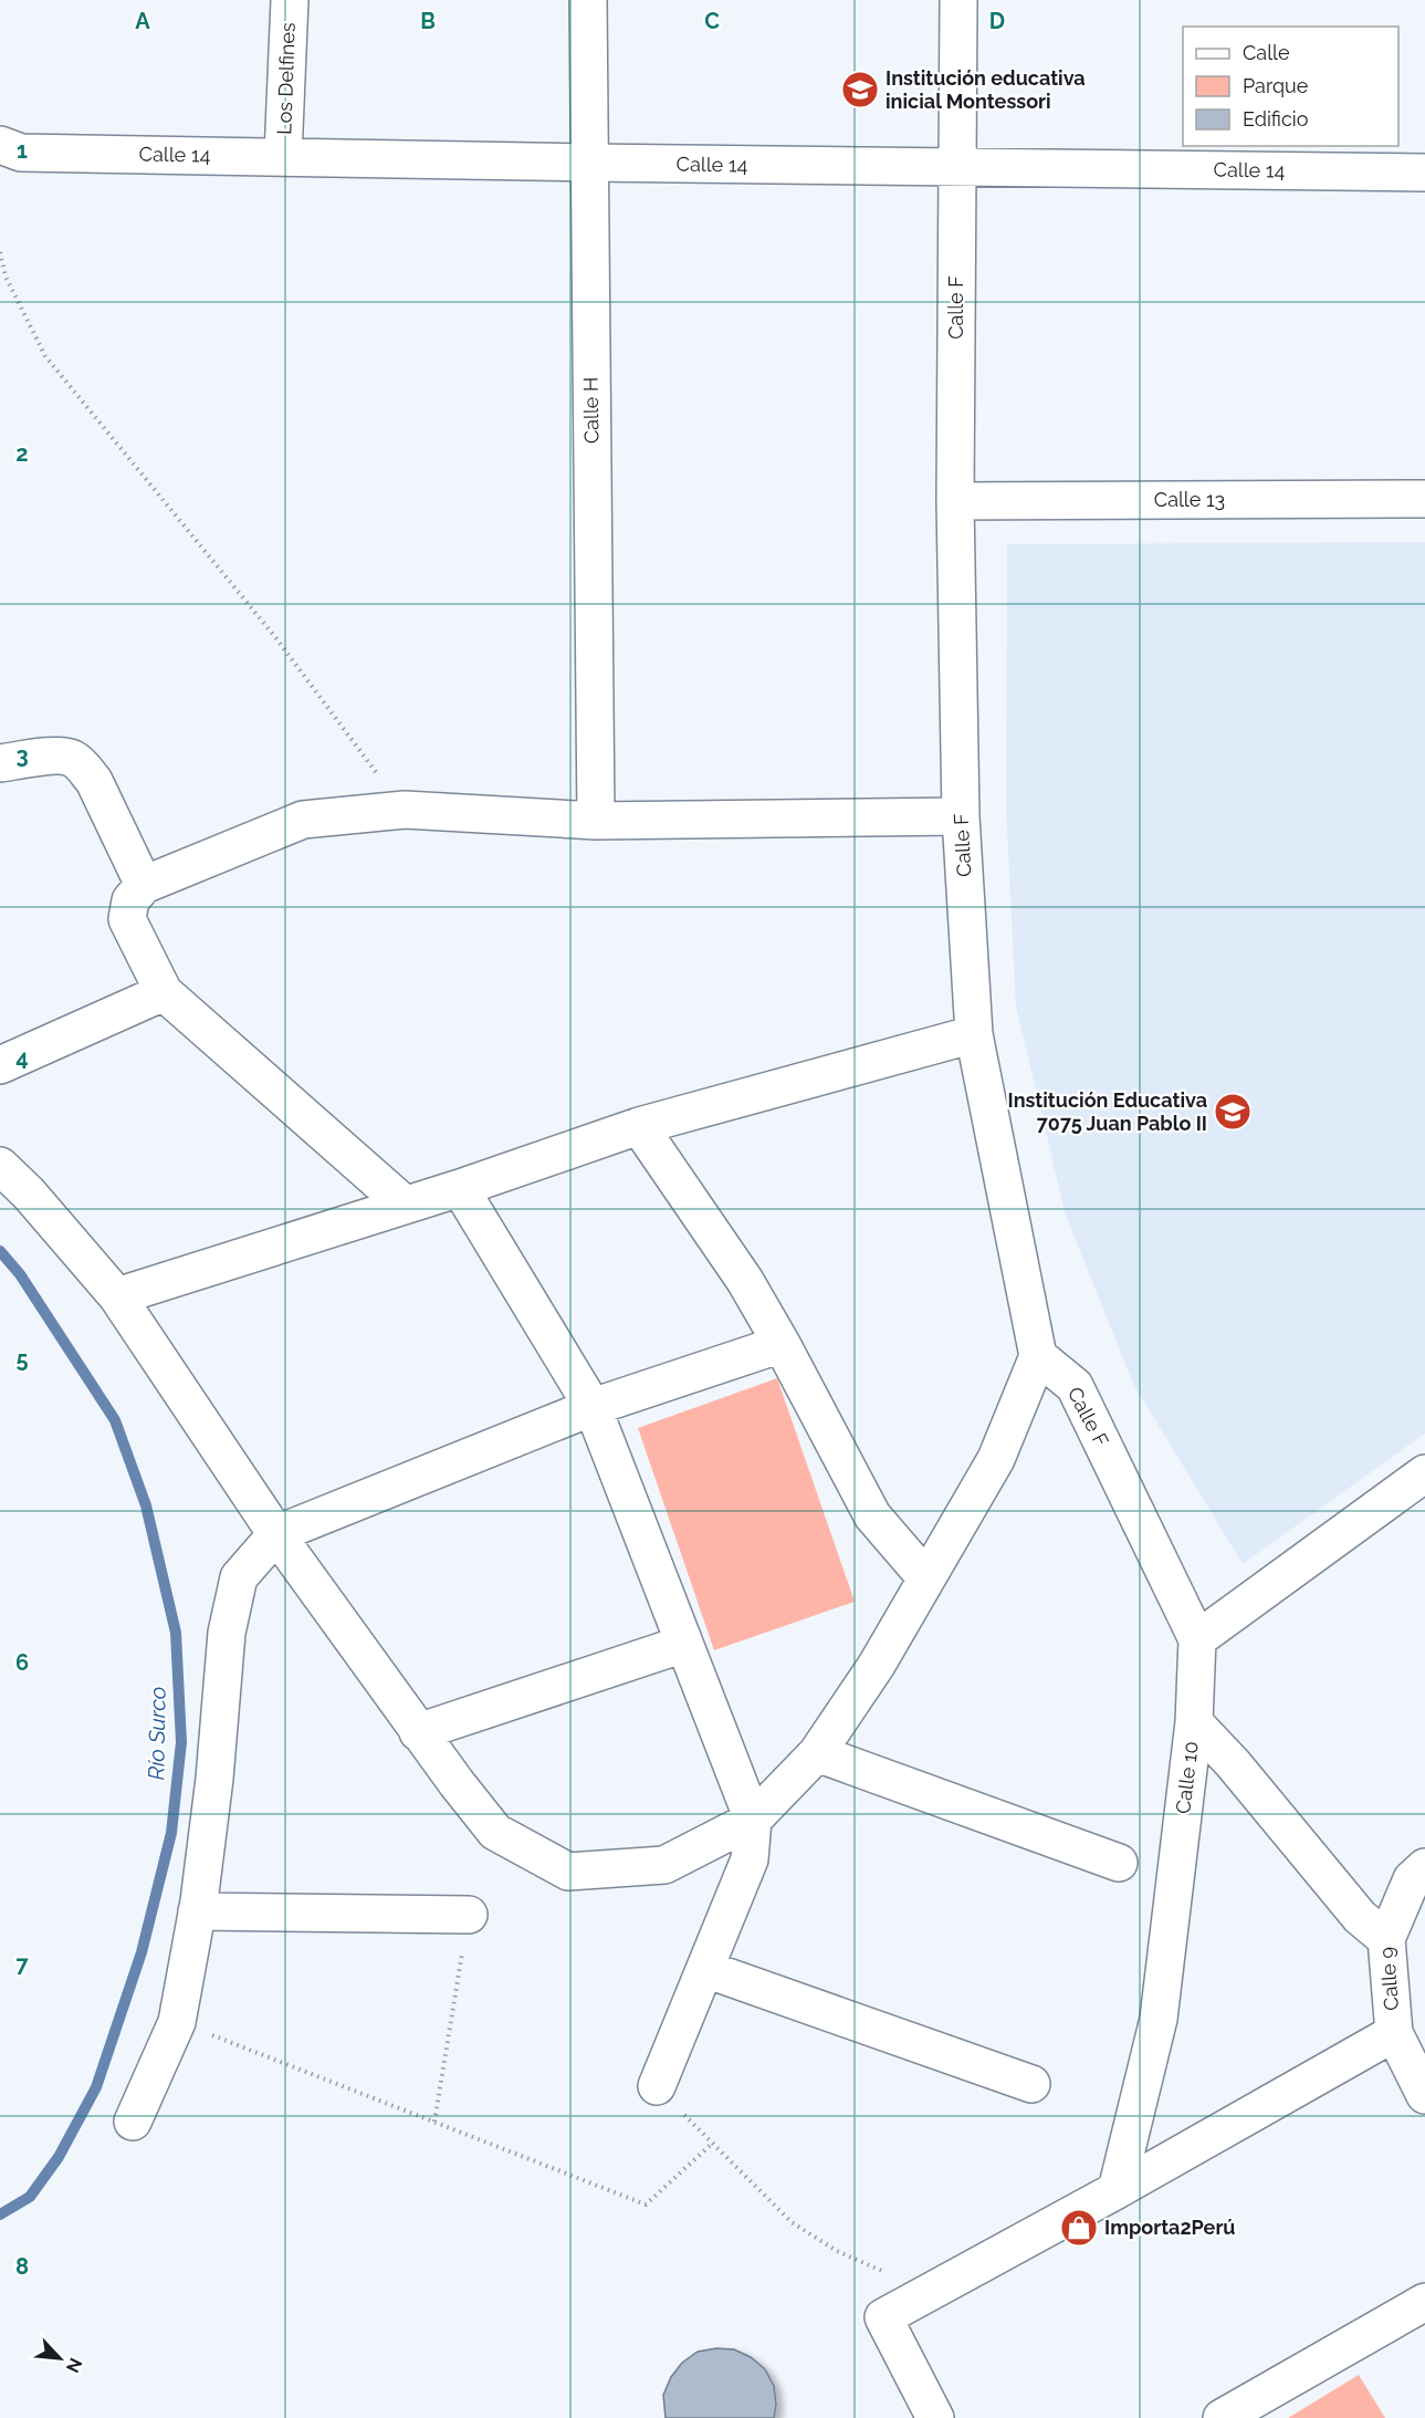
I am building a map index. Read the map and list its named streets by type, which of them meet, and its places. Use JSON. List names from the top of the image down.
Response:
{
  "streets": {
    "street": [
      "Los Delfines",
      "Calle 14",
      "Calle F",
      "Calle H",
      "Calle 13",
      "Calle 10",
      "Calle 9"
    ]
  },
  "crossings": [
    ["Los Delfines", "Calle 14"],
    ["Calle 14", "Calle F"],
    ["Calle 14", "Calle H"],
    ["Calle F", "Calle 13"],
    ["Calle F", "Calle 10"]
  ],
  "water": ["Río Surco"],
  "places": {
    "school or university": ["Institución educativa inicial Montessori", "Institución Educativa 7075 Juan Pablo II"],
    "shop": ["Importa2Perú"]
  },
  "legend": ["Calle", "Parque", "Edificio"],
  "north": "bottom right",
  "grid": {
    "columns": [
      "A",
      "B",
      "C",
      "D"
    ],
    "rows": [
      "1",
      "2",
      "3",
      "4",
      "5",
      "6",
      "7",
      "8"
    ]
  }
}
